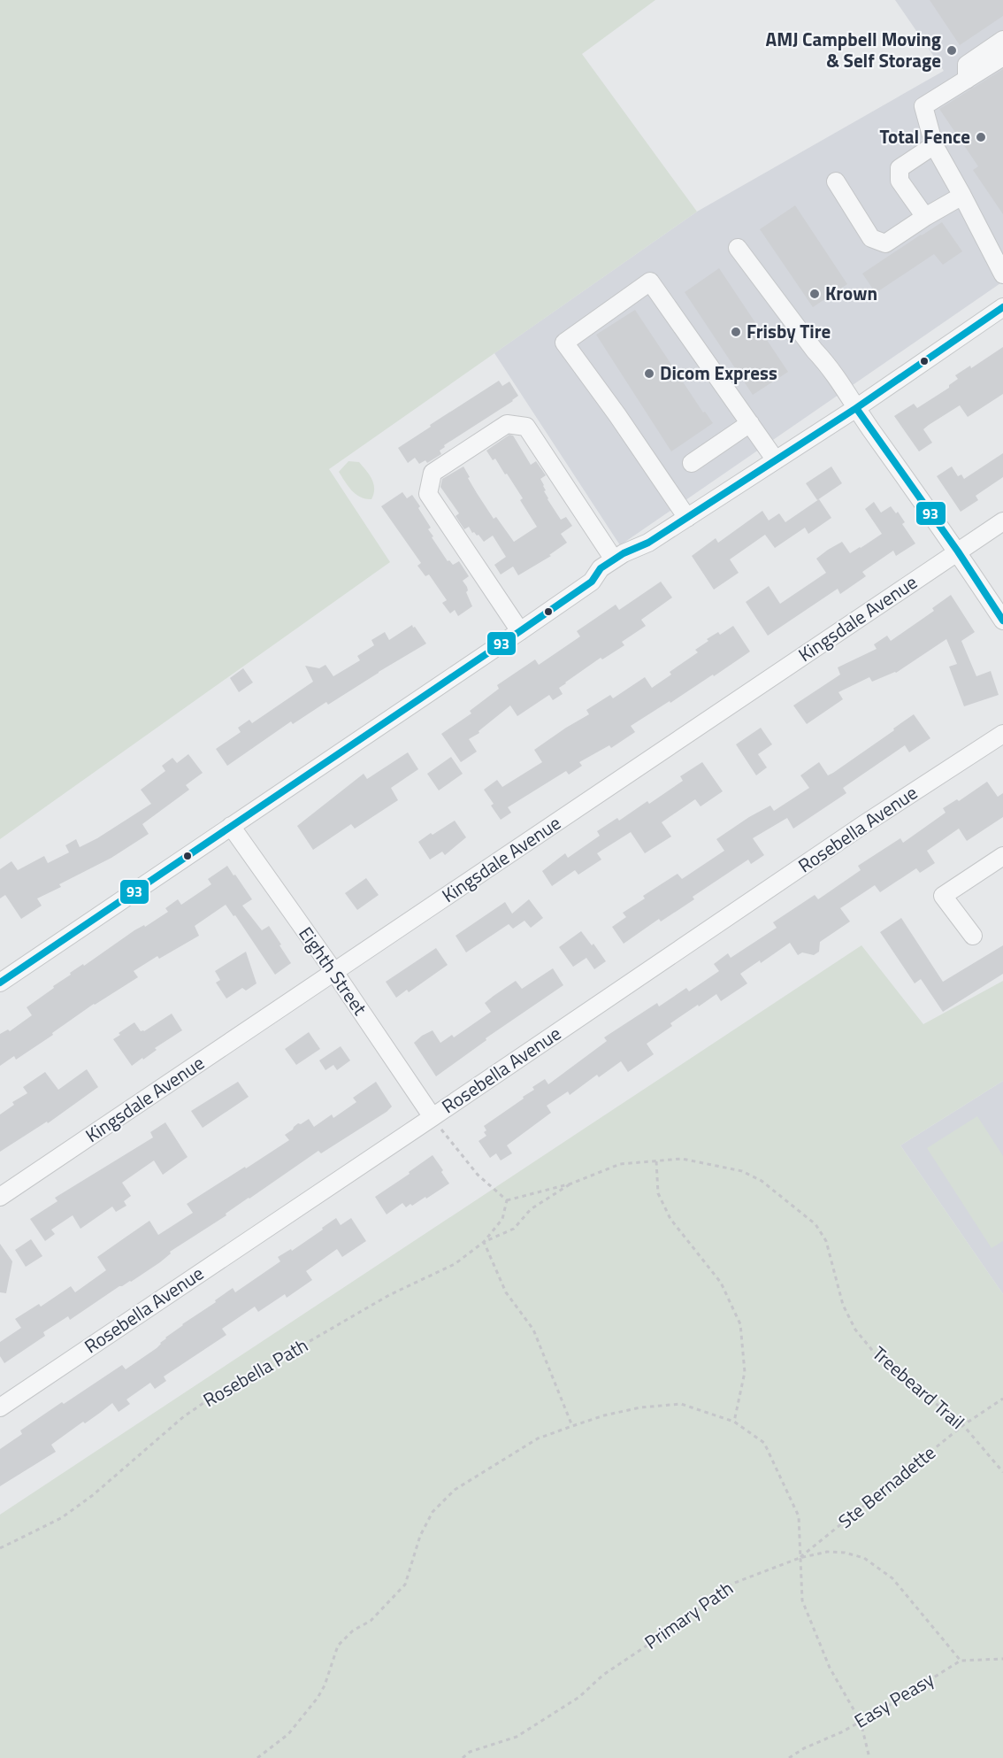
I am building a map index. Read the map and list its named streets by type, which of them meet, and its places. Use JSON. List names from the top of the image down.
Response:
{
  "streets": {
    "street": ["Kingsdale Avenue", "Rosebella Avenue", "Eighth Street"],
    "path": [
      "Rosebella Path",
      "Treebeard Trail",
      "Ste Bernadette",
      "Primary Path",
      "Easy Peasy"
    ]
  },
  "crossings": [
    ["Kingsdale Avenue", "Eighth Street"],
    ["Rosebella Avenue", "Eighth Street"],
    ["Rosebella Path", "Treebeard Trail"],
    ["Treebeard Trail", "Ste Bernadette"],
    ["Ste Bernadette", "Primary Path"],
    ["Primary Path", "Easy Peasy"]
  ],
  "places": [
    "AMJ Campbell Moving & Self Storage",
    "Total Fence",
    "Krown",
    "Frisby Tire",
    "Dicom Express"
  ],
  "lines": ["transit line 93"]
}
